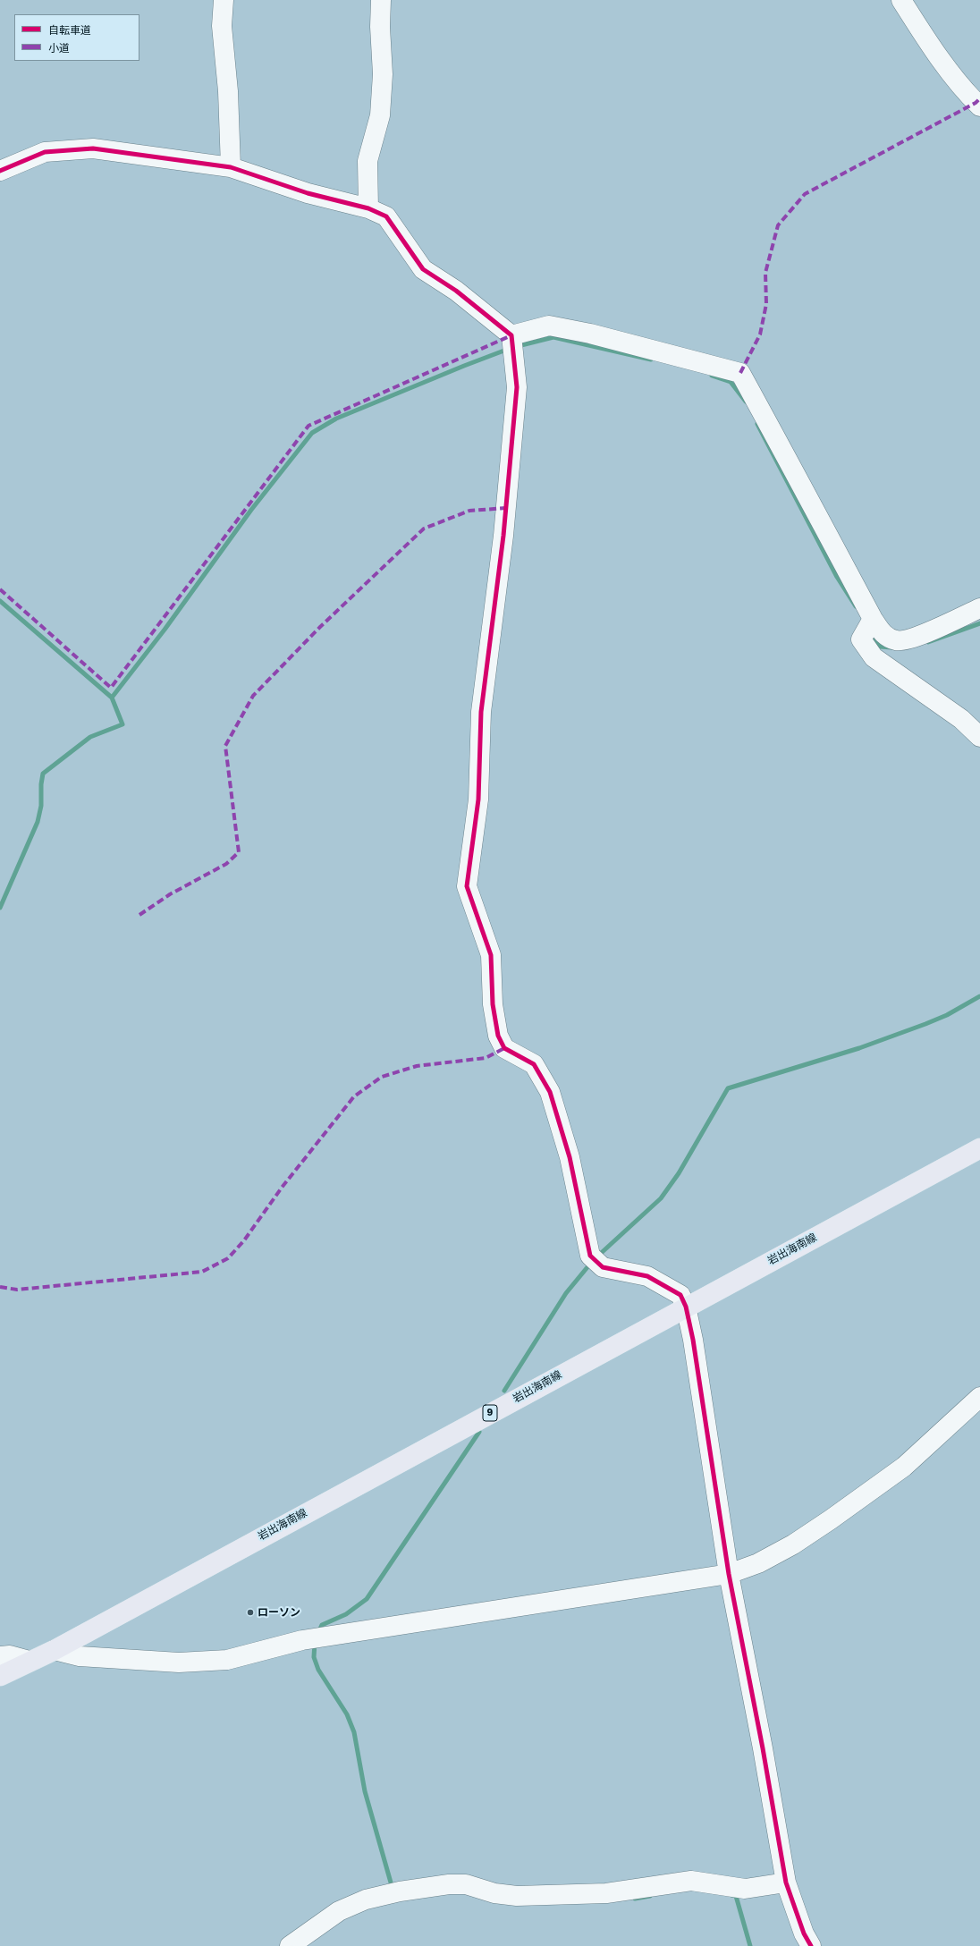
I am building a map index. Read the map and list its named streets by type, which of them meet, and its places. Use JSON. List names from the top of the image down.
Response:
{
  "streets": {
    "main road": ["岩出海南線", "9"]
  },
  "places": ["ローソン"],
  "legend": ["自転車道", "小道"]
}
